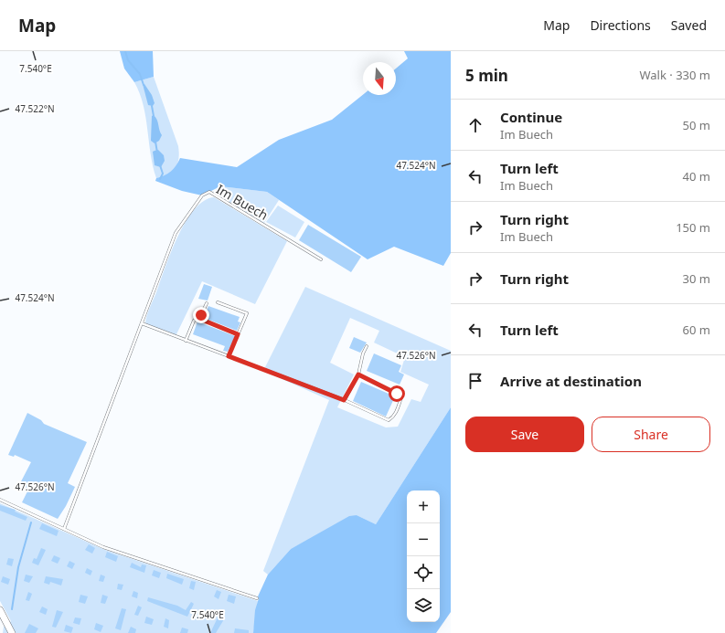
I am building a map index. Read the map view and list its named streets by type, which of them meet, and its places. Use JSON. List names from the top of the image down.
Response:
{
  "streets": {
    "lane": ["Im Buech"]
  },
  "north": "bottom",
  "page": {
    "header": "Map",
    "nav": ["Map", "Directions", "Saved"],
    "heading": ["5 min", "Walk · 330 m"],
    "list": [
      ["Continue", "Im Buech", "50 m"],
      ["Turn left", "Im Buech", "40 m"],
      ["Turn right", "Im Buech", "150 m"],
      ["Turn right", "30 m"],
      ["Turn left", "60 m"],
      "Arrive at destination"
    ],
    "buttons": ["Save", "Share"],
    "map_buttons": ["+", "−"]
  },
  "coordinates": [
    "7.540°E",
    "47.522°N",
    "47.524°N",
    "47.526°N"
  ]
}
